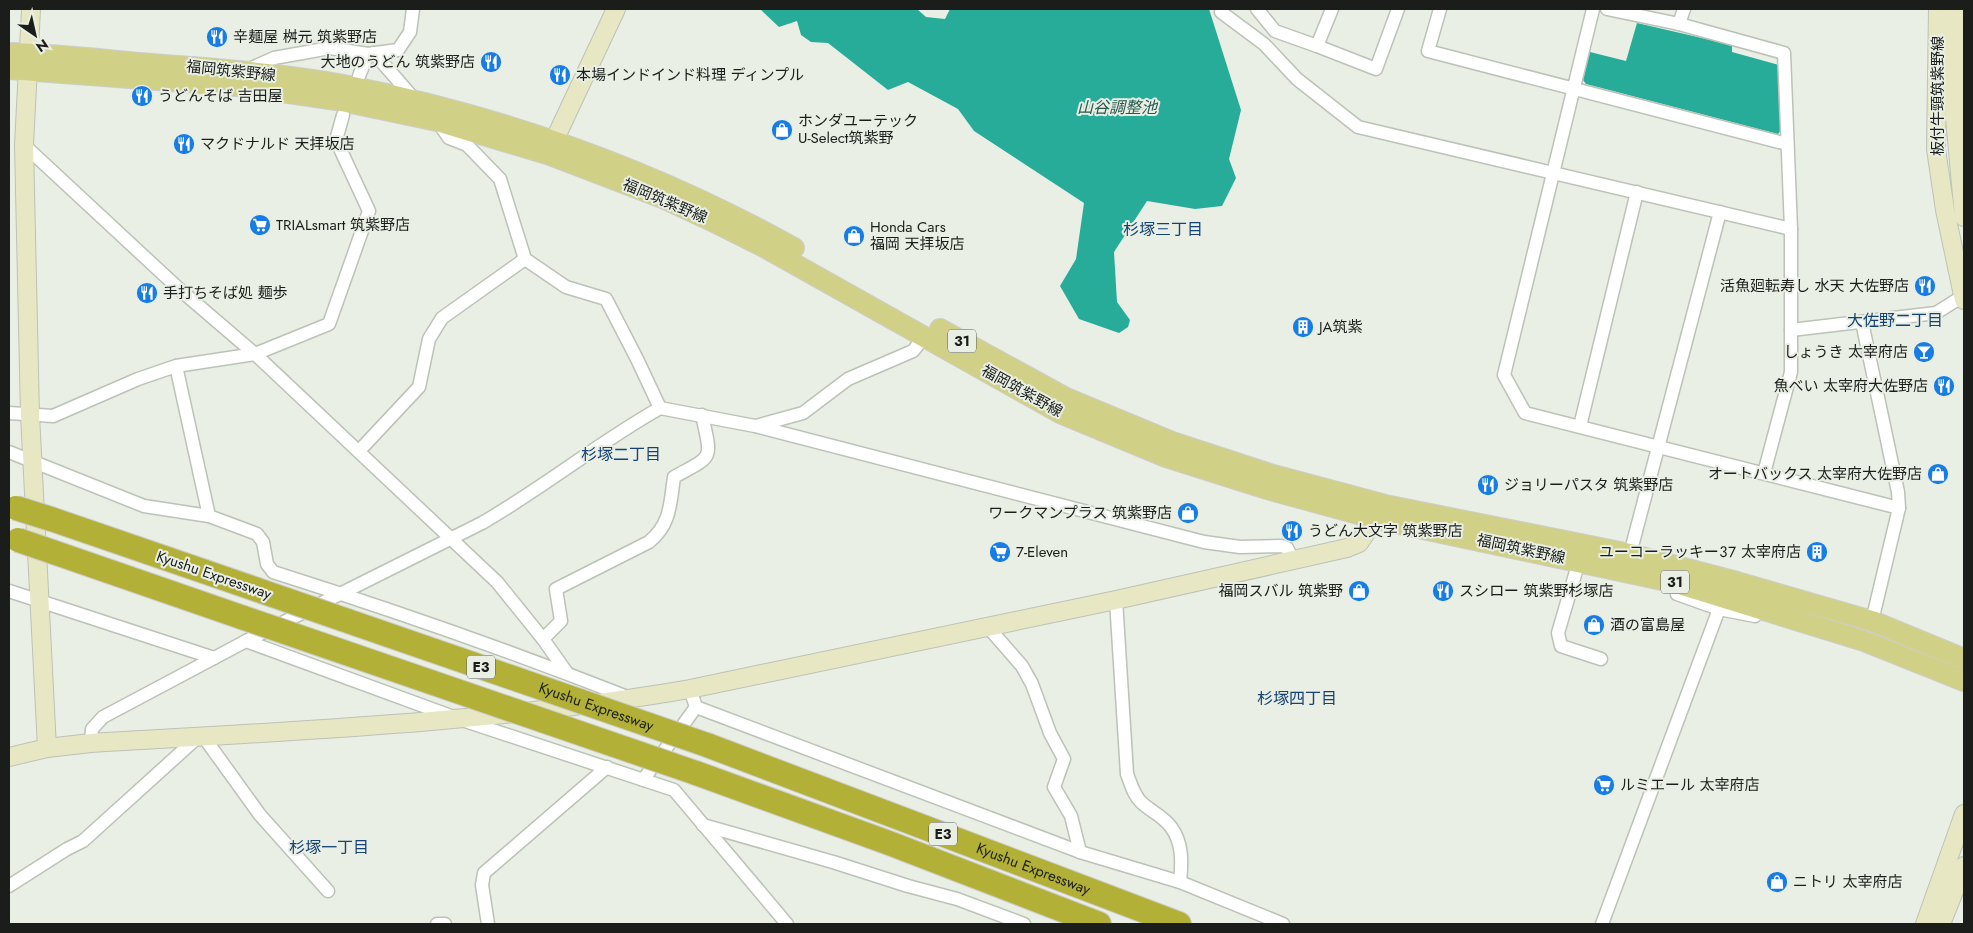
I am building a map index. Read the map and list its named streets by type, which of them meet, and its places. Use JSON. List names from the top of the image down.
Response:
{
  "streets": {
    "highway": ["Kyushu Expressway", "E3"],
    "main road": ["福岡筑紫野線", "31"],
    "street": ["板付牛頸筑紫野線"]
  },
  "districts": [
    "杉塚三丁目",
    "大佐野二丁目",
    "杉塚二丁目",
    "杉塚四丁目",
    "杉塚一丁目"
  ],
  "water": ["山谷調整池"],
  "places": {
    "restaurant": [
      "辛麺屋 桝元 筑紫野店",
      "大地のうどん 筑紫野店",
      "本場インドインド料理 ディンプル",
      "うどんそば 吉田屋",
      "マクドナルド 天拝坂店",
      "活魚廻転寿し 水天 大佐野店",
      "手打ちそば処 麺歩",
      "魚べい 太宰府大佐野店",
      "ジョリーパスタ 筑紫野店",
      "うどん大文字 筑紫野店",
      "スシロー 筑紫野杉塚店"
    ],
    "shop": [
      "ホンダユーテック U-Select筑紫野",
      "Honda Cars 福岡 天拝坂店",
      "オートバックス 太宰府大佐野店",
      "ワークマンプラス 筑紫野店",
      "福岡スバル 筑紫野",
      "酒の富島屋",
      "ニトリ 太宰府店"
    ],
    "supermarket": ["TRIALsmart 筑紫野店", "7-Eleven", "ルミエール 太宰府店"],
    "building": ["JA筑紫", "ユーコーラッキー３７ 太宰府店"],
    "bar": ["しょうき 太宰府店"]
  },
  "north": "bottom right"
}
